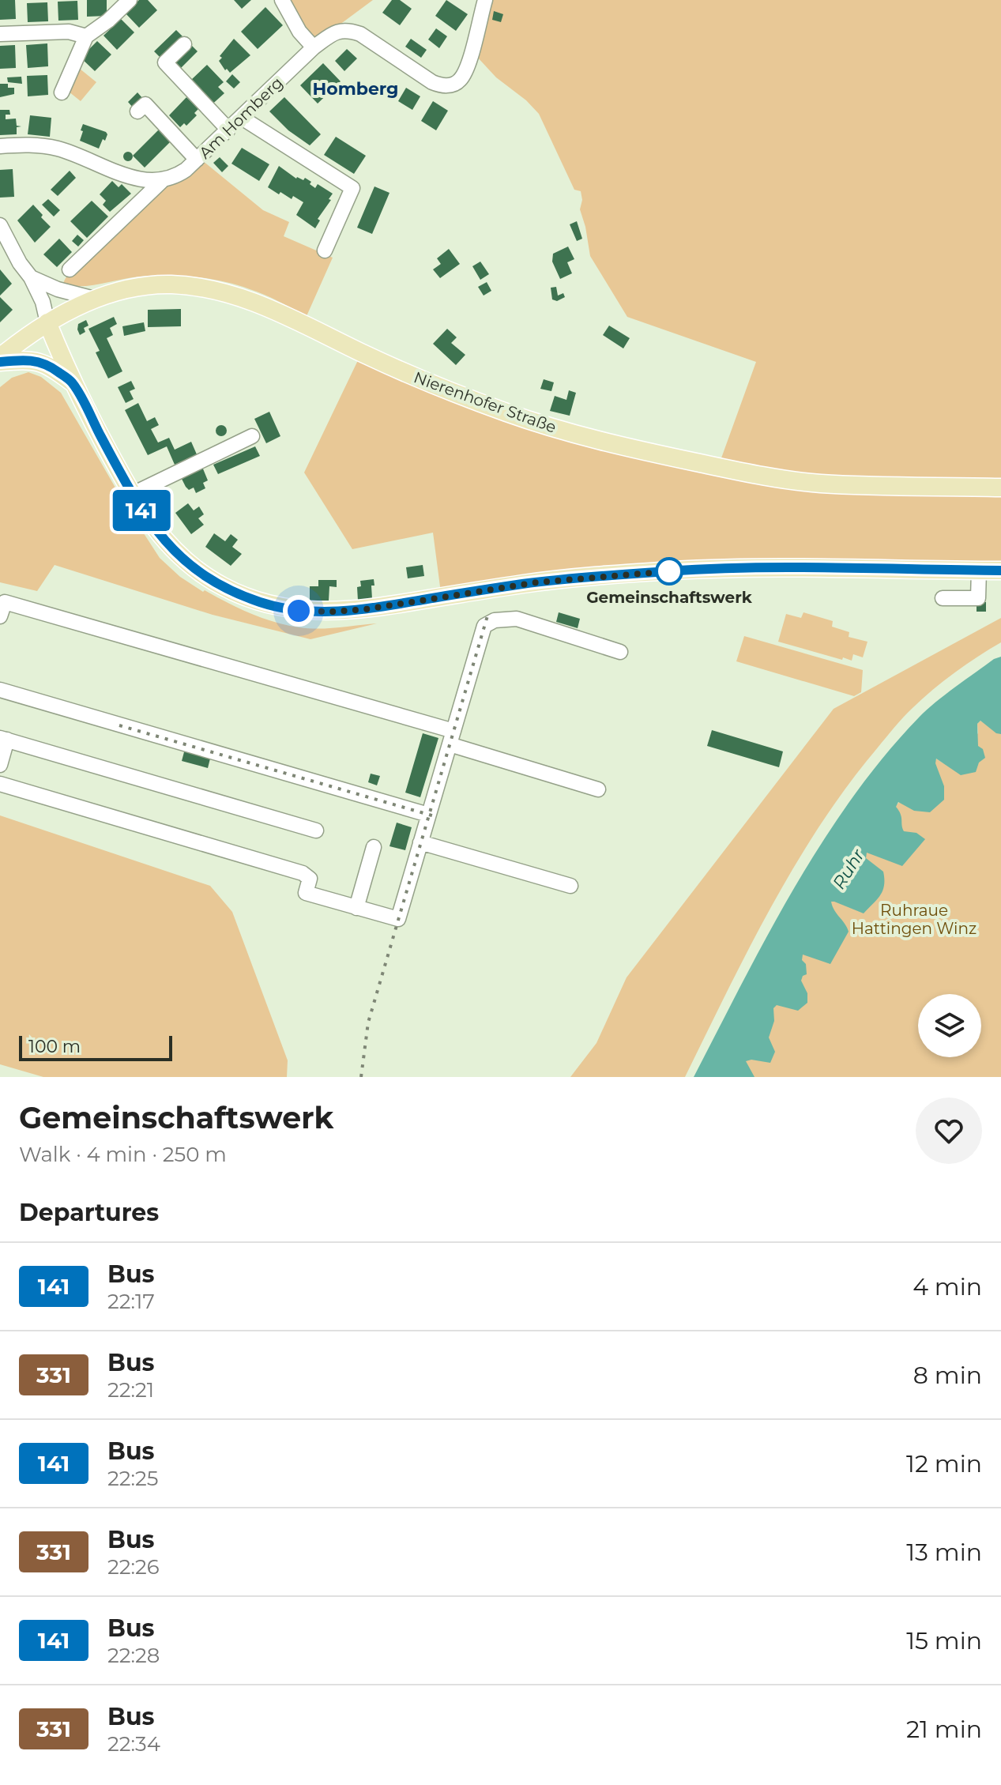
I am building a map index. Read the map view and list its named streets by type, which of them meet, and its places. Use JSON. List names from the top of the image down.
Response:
{
  "streets": {
    "main road": ["Nierenhofer Straße"],
    "street": ["Am Homberg"]
  },
  "districts": ["Homberg"],
  "water": ["Ruhr"],
  "parks": ["Ruhraue Hattingen Winz"],
  "places": ["Gemeinschaftswerk"],
  "lines": ["bus line 141"],
  "scale_bar": "100 m",
  "page": {
    "on_map": "141",
    "scale": "100 m",
    "heading": [
      ["Gemeinschaftswerk", "Walk · 4 min · 250 m"],
      "Departures"
    ],
    "list": [
      {
        "mark": "141",
        "name": "Bus",
        "note": "22:17",
        "value": "4 min"
      },
      {
        "mark": "331",
        "name": "Bus",
        "note": "22:21",
        "value": "8 min"
      },
      {
        "mark": "141",
        "name": "Bus",
        "note": "22:25",
        "value": "12 min"
      },
      {
        "mark": "331",
        "name": "Bus",
        "note": "22:26",
        "value": "13 min"
      },
      {
        "mark": "141",
        "name": "Bus",
        "note": "22:28",
        "value": "15 min"
      },
      {
        "mark": "331",
        "name": "Bus",
        "note": "22:34",
        "value": "21 min"
      }
    ]
  }
}
